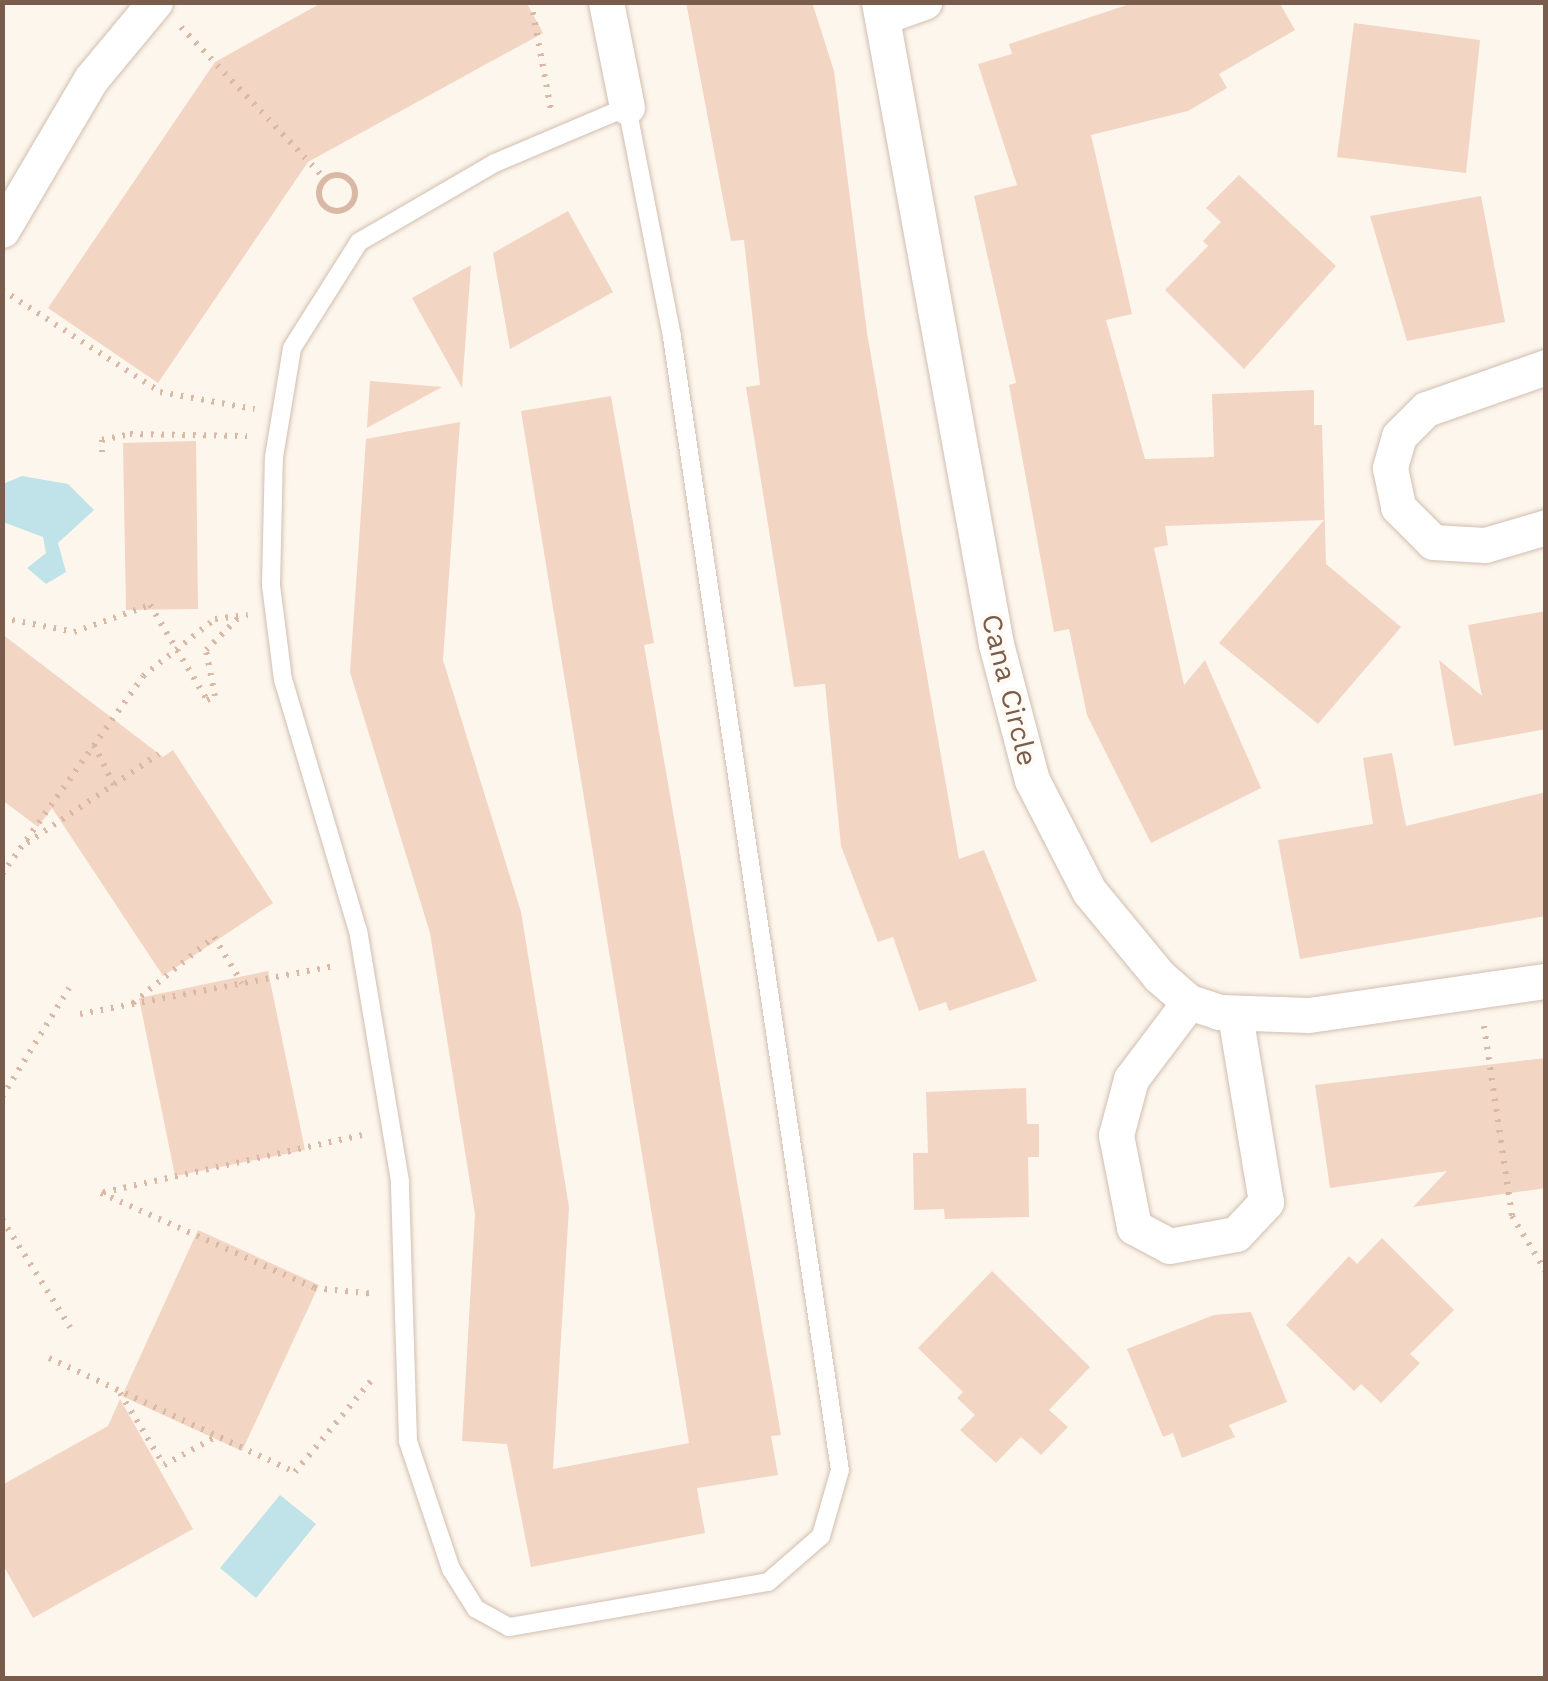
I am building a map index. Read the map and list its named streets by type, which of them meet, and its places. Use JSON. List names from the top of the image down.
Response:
{
  "streets": {
    "street": ["Cana Circle"]
  }
}
